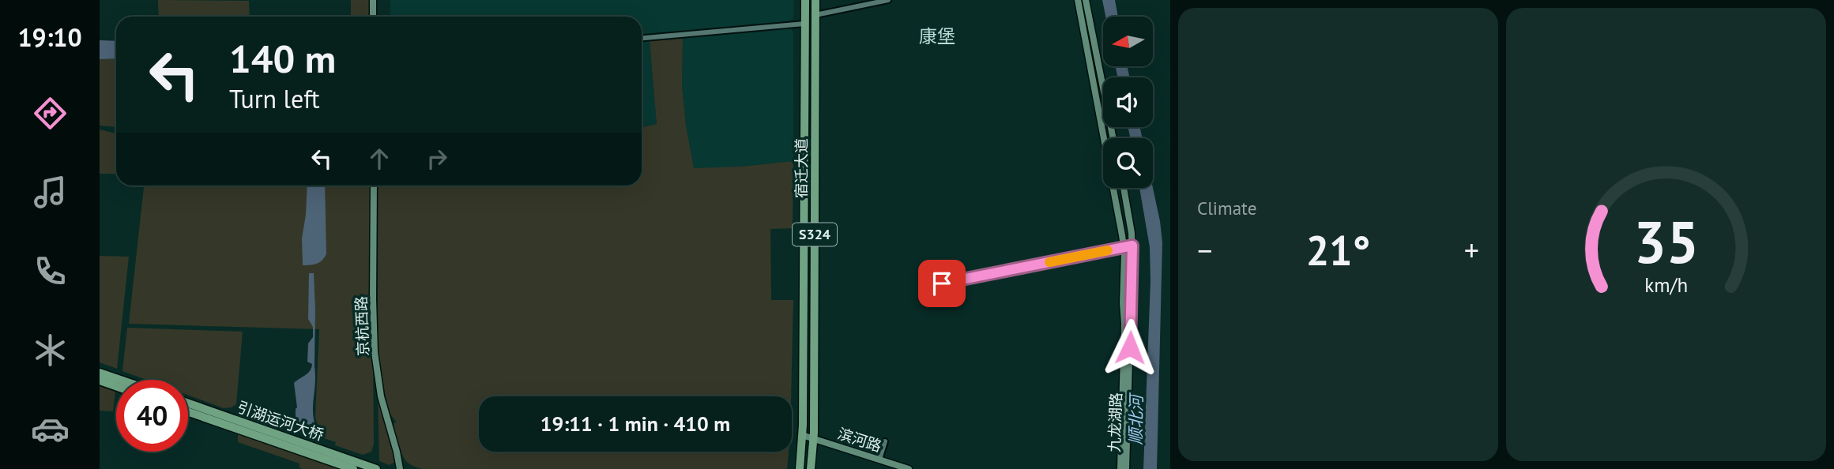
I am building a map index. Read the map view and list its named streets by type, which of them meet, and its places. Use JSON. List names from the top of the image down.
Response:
{
  "streets": {
    "main road": ["宿迁大道", "S324", "引湖运河大桥"],
    "street": ["京杭西路", "九龙湖路", "滨河路"]
  },
  "crossings": [
    ["宿迁大道", "滨河路"]
  ],
  "districts": ["康堡"],
  "water": ["顺北河"],
  "north": "left",
  "page": {
    "tabs": "19:10",
    "tile": "Climate",
    "turn": ["140 m", "Turn left"],
    "heat": ["−", "21°", "+"],
    "limit": "40",
    "trip": "19:11 · 1 min · 410 m",
    "gauge": ["35", "km/h"]
  }
}
